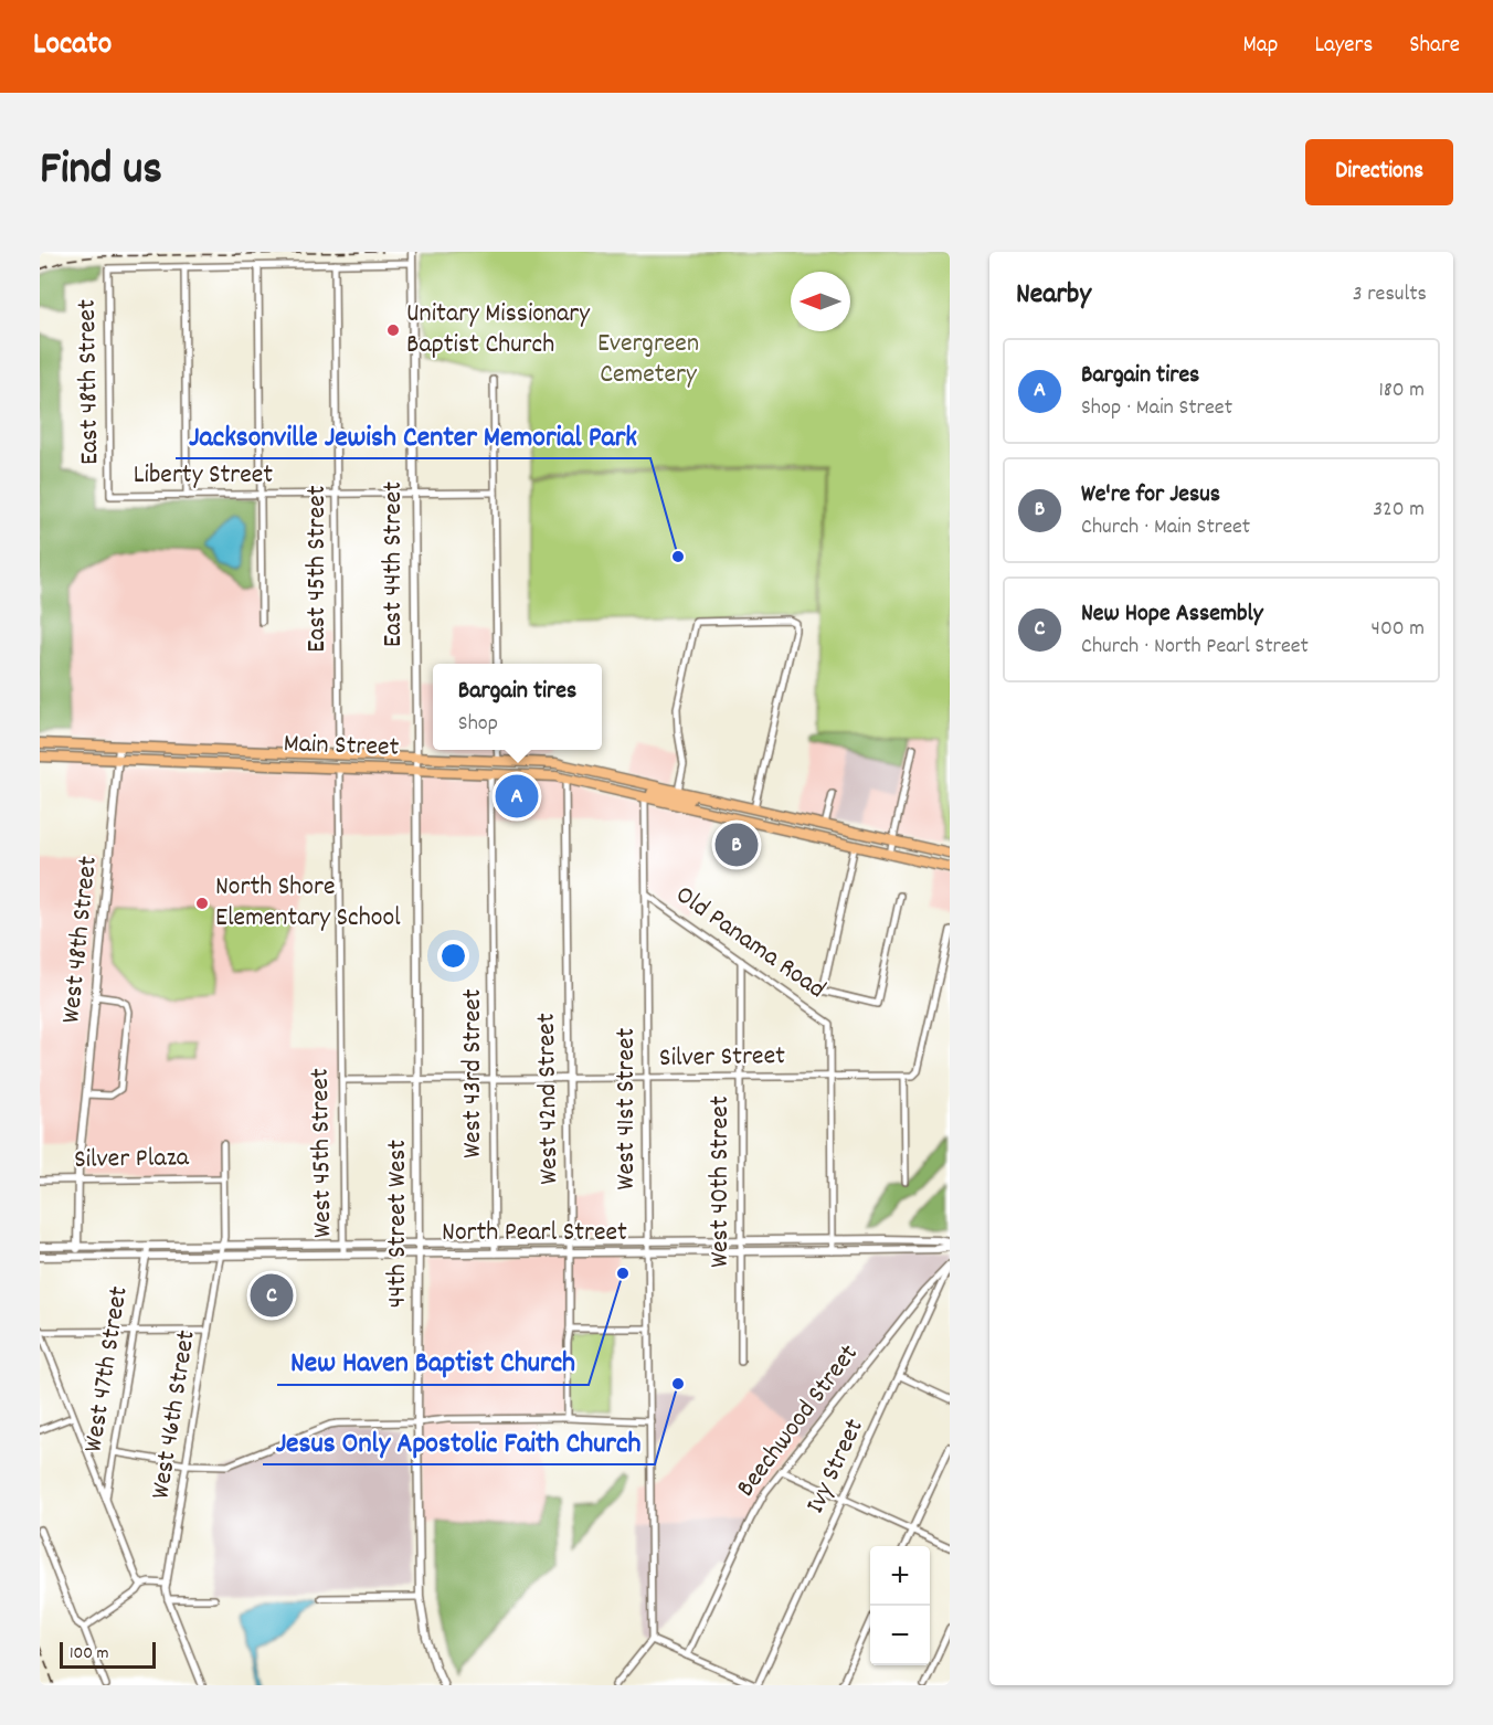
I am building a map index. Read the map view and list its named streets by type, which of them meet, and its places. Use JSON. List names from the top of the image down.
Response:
{
  "streets": {
    "main road": ["Main Street"],
    "street": [
      "East 48th Street",
      "Liberty Street",
      "East 44th Street",
      "East 45th Street",
      "West 48th Street",
      "Old Panama Road",
      "Silver Street",
      "West 43rd Street",
      "West 42nd Street",
      "West 41st Street",
      "West 45th Street",
      "Silver Plaza",
      "West 40th Street",
      "44th Street West",
      "North Pearl Street",
      "West 47th Street",
      "West 46th Street",
      "Beechwood Street",
      "Ivy Street"
    ]
  },
  "crossings": [
    ["East 48th Street", "Liberty Street"],
    ["Liberty Street", "East 44th Street"],
    ["Liberty Street", "East 45th Street"],
    ["East 44th Street", "Main Street"],
    ["East 44th Street", "44th Street West"],
    ["East 45th Street", "Main Street"],
    ["Main Street", "West 48th Street"],
    ["Main Street", "West 43rd Street"],
    ["Main Street", "West 42nd Street"],
    ["Main Street", "West 41st Street"],
    ["Main Street", "West 45th Street"],
    ["Main Street", "44th Street West"],
    ["West 48th Street", "Silver Plaza"],
    ["West 48th Street", "North Pearl Street"],
    ["Old Panama Road", "Silver Street"],
    ["Old Panama Road", "West 41st Street"],
    ["Old Panama Road", "West 40th Street"],
    ["Silver Street", "West 43rd Street"],
    ["Silver Street", "West 42nd Street"],
    ["Silver Street", "West 41st Street"],
    ["Silver Street", "West 45th Street"],
    ["Silver Street", "West 40th Street"],
    ["Silver Street", "44th Street West"],
    ["West 43rd Street", "North Pearl Street"],
    ["West 42nd Street", "North Pearl Street"],
    ["West 41st Street", "North Pearl Street"],
    ["West 45th Street", "North Pearl Street"],
    ["Silver Plaza", "West 46th Street"],
    ["West 40th Street", "North Pearl Street"],
    ["44th Street West", "North Pearl Street"],
    ["North Pearl Street", "West 47th Street"],
    ["North Pearl Street", "West 46th Street"],
    ["Beechwood Street", "Ivy Street"]
  ],
  "parks": ["Evergreen Cemetery"],
  "places": [
    "Unitary Missionary Baptist Church",
    "Jacksonville Jewish Center Memorial Park",
    "North Shore Elementary School",
    "New Haven Baptist Church",
    "Jesus Only Apostolic Faith Church"
  ],
  "scale_bar": "100 m",
  "north": "left",
  "page": {
    "header": "Locato",
    "nav": ["Map", "Layers", "Share"],
    "title": "Find us",
    "buttons": "Directions",
    "heading": ["Nearby", "3 results"],
    "list": [
      {
        "mark": "A",
        "name": "Bargain tires",
        "note": "Shop · Main Street",
        "value": "180 m"
      },
      {
        "mark": "B",
        "name": "We're for Jesus",
        "note": "Church · Main Street",
        "value": "320 m"
      },
      {
        "mark": "C",
        "name": "New Hope Assembly",
        "note": "Church · North Pearl Street",
        "value": "400 m"
      }
    ],
    "popup": ["Bargain tires", "Shop"],
    "pins": ["A", "B", "C"],
    "map_buttons": ["+", "−"],
    "scale": "100 m"
  }
}
